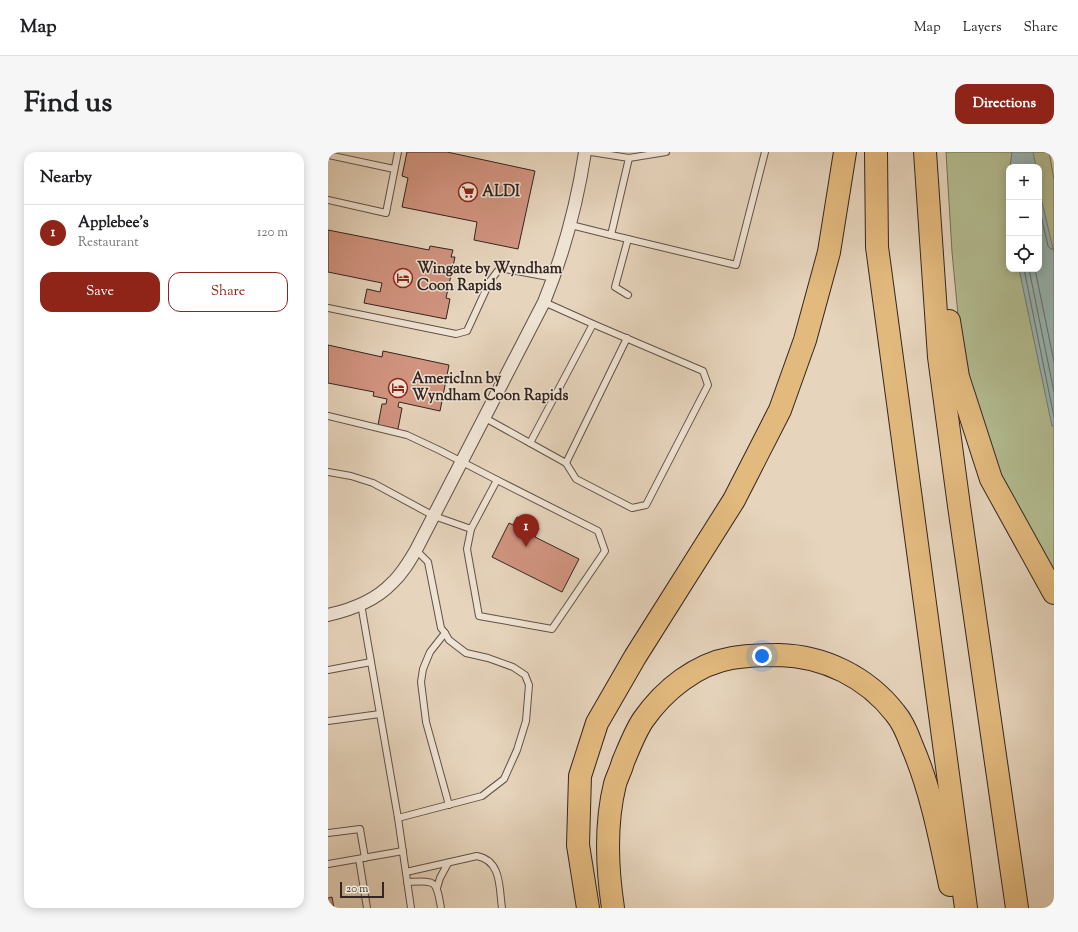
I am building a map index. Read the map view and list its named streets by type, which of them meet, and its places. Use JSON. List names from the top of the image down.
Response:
{
  "places": {
    "supermarket": ["ALDI"],
    "hotel": ["Wingate by Wyndham Coon Rapids", "AmericInn by Wyndham Coon Rapids"]
  },
  "scale_bar": "20 m",
  "page": {
    "header": "Map",
    "nav": ["Map", "Layers", "Share"],
    "title": "Find us",
    "buttons": [
      "Directions",
      ["Save", "Share"]
    ],
    "heading": "Nearby",
    "map_buttons": ["+", "−"],
    "list": [
      {
        "mark": "1",
        "name": "Applebee's",
        "note": "Restaurant",
        "value": "120 m"
      }
    ],
    "pins": "1",
    "scale": "20 m"
  }
}
